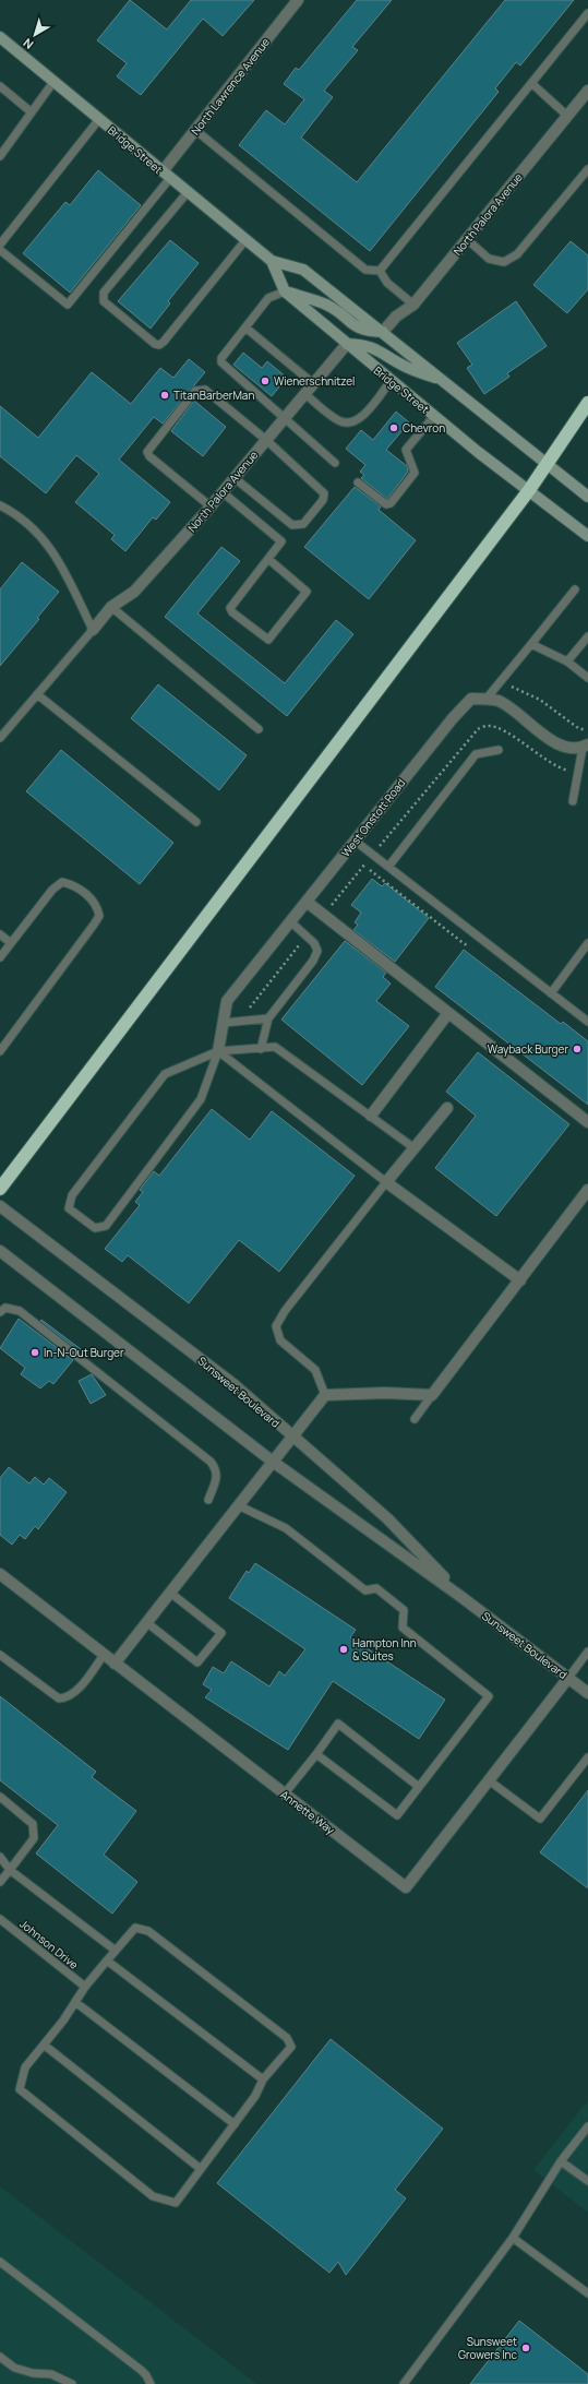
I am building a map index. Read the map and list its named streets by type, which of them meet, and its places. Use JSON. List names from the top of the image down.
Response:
{
  "streets": {
    "main road": ["Bridge Street"],
    "street": [
      "North Lawrence Avenue",
      "North Palora Avenue",
      "West Onstott Road",
      "Sunsweet Boulevard",
      "Annette Way"
    ],
    "lane": ["Johnson Drive"]
  },
  "crossings": [
    ["North Lawrence Avenue", "Bridge Street"],
    ["Bridge Street", "North Palora Avenue"],
    ["Sunsweet Boulevard", "Annette Way"]
  ],
  "places": [
    "Wienerschnitzel",
    "TitanBarberMan",
    "Chevron",
    "Wayback Burger",
    "In-N-Out Burger",
    "Hampton Inn & Suites",
    "Sunsweet Growers Inc"
  ],
  "north": "bottom left"
}
